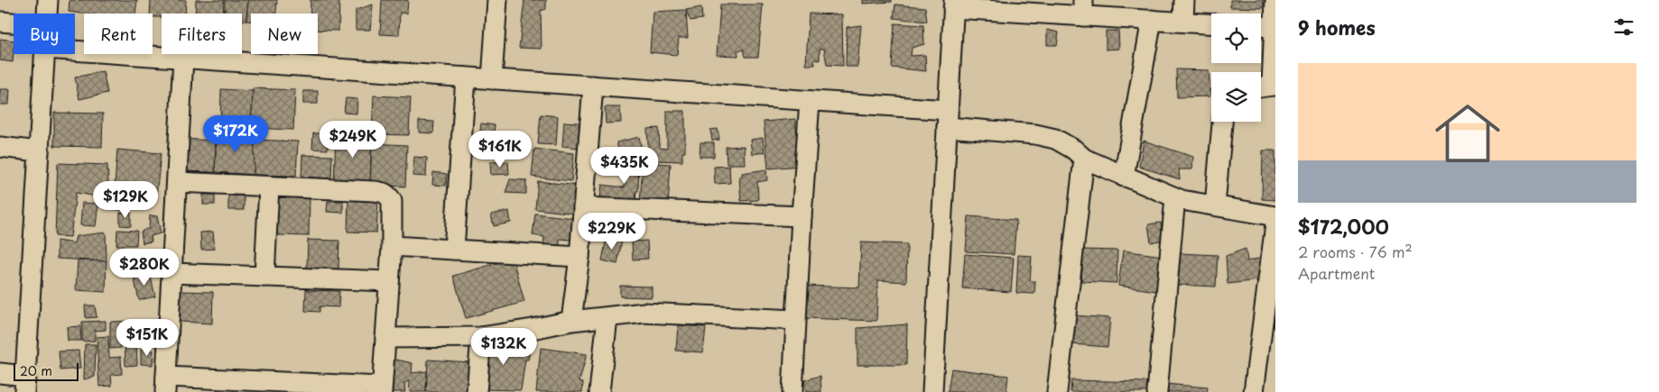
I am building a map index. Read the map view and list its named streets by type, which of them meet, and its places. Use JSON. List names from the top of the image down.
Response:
{
  "scale_bar": "20 m",
  "page": {
    "heading": "9 homes",
    "chip": [
      "Buy",
      "Rent",
      "Filters",
      "New"
    ],
    "list": [
      {
        "name": "$172,000",
        "note": "2 rooms · 76 m² · Apartment"
      }
    ],
    "price": [
      "$172K",
      "$249K",
      "$161K",
      "$435K",
      "$129K",
      "$229K",
      "$280K",
      "$151K",
      "$132K"
    ],
    "scale": "20 m"
  }
}
